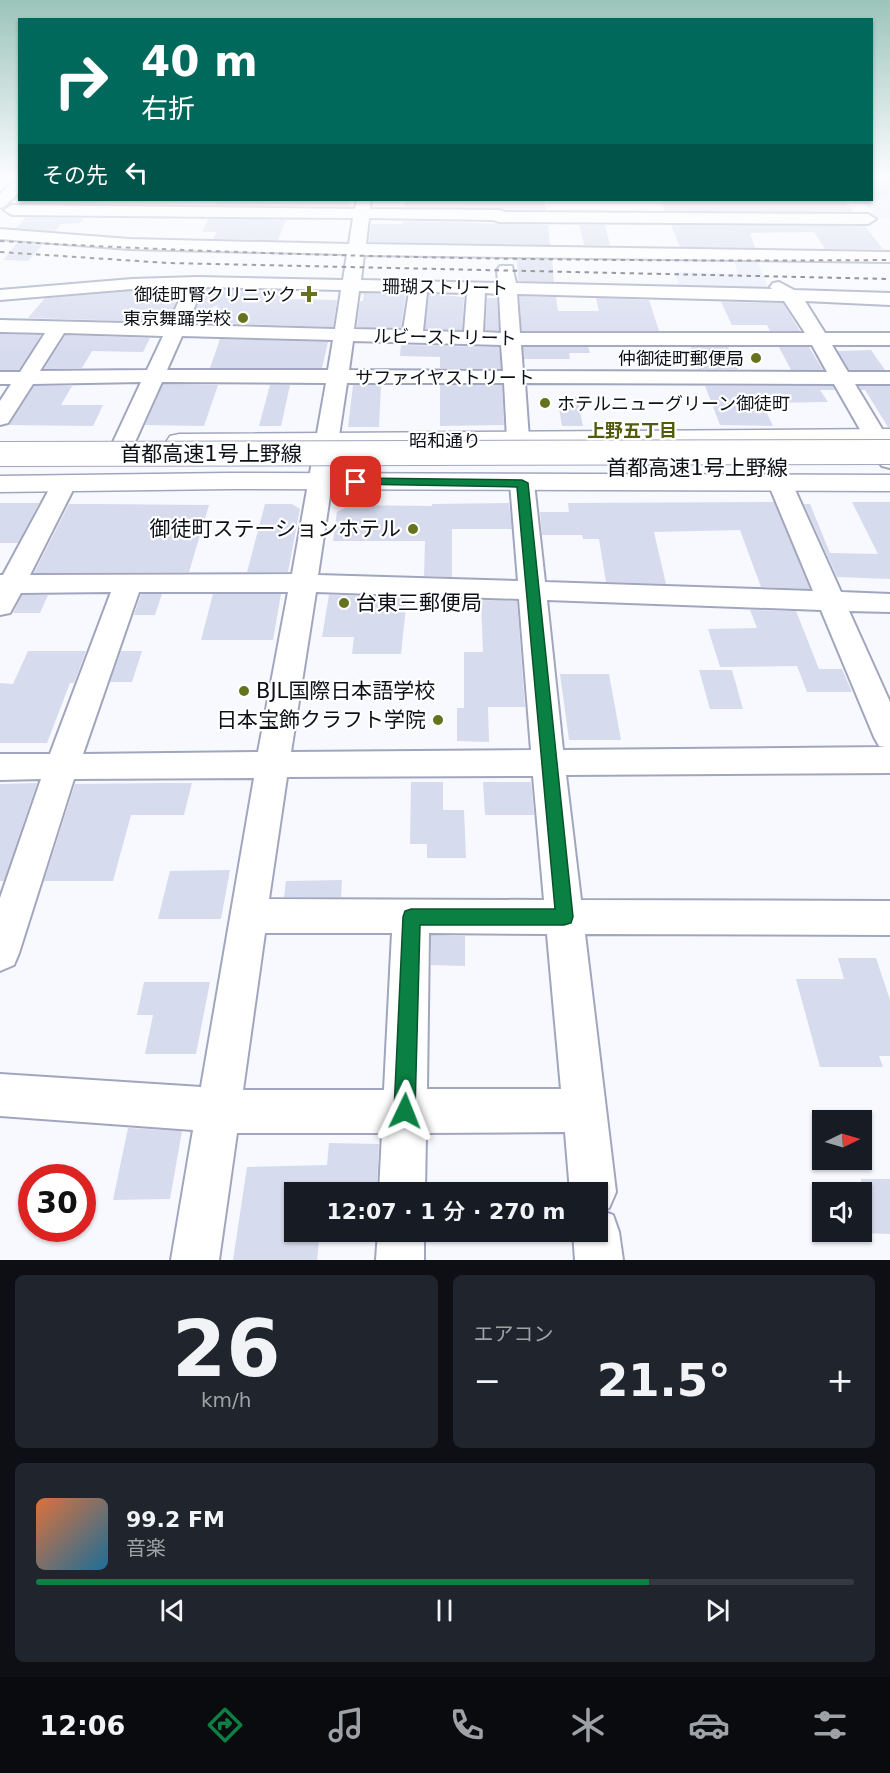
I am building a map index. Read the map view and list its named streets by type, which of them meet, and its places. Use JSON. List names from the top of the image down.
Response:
{
  "streets": {
    "highway": ["昭和通り", "首都高速1号上野線"],
    "street": ["珊瑚ストリート", "ルビーストリート", "サファイヤストリート"]
  },
  "crossings": [
    ["昭和通り", "首都高速1号上野線"]
  ],
  "districts": ["上野五丁目"],
  "places": {
    "health": ["御徒町腎クリニック"],
    "other": [
      "東京舞踊学校",
      "仲御徒町郵便局",
      "ホテルニューグリーン御徒町",
      "御徒町ステーションホテル",
      "台東三郵便局",
      "BJL国際日本語学校",
      "日本宝飾クラフト学院"
    ]
  },
  "north": "right",
  "page": {
    "turn": ["40 m", "右折"],
    "then": "その先",
    "limit": "30",
    "trip": "12:07 · 1 分 · 270 m",
    "tile": [
      ["26", "km/h"],
      "エアコン"
    ],
    "heat": ["−", "21.5°", "+"],
    "song": ["99.2 FM", "音楽"],
    "tabs": "12:06"
  }
}
